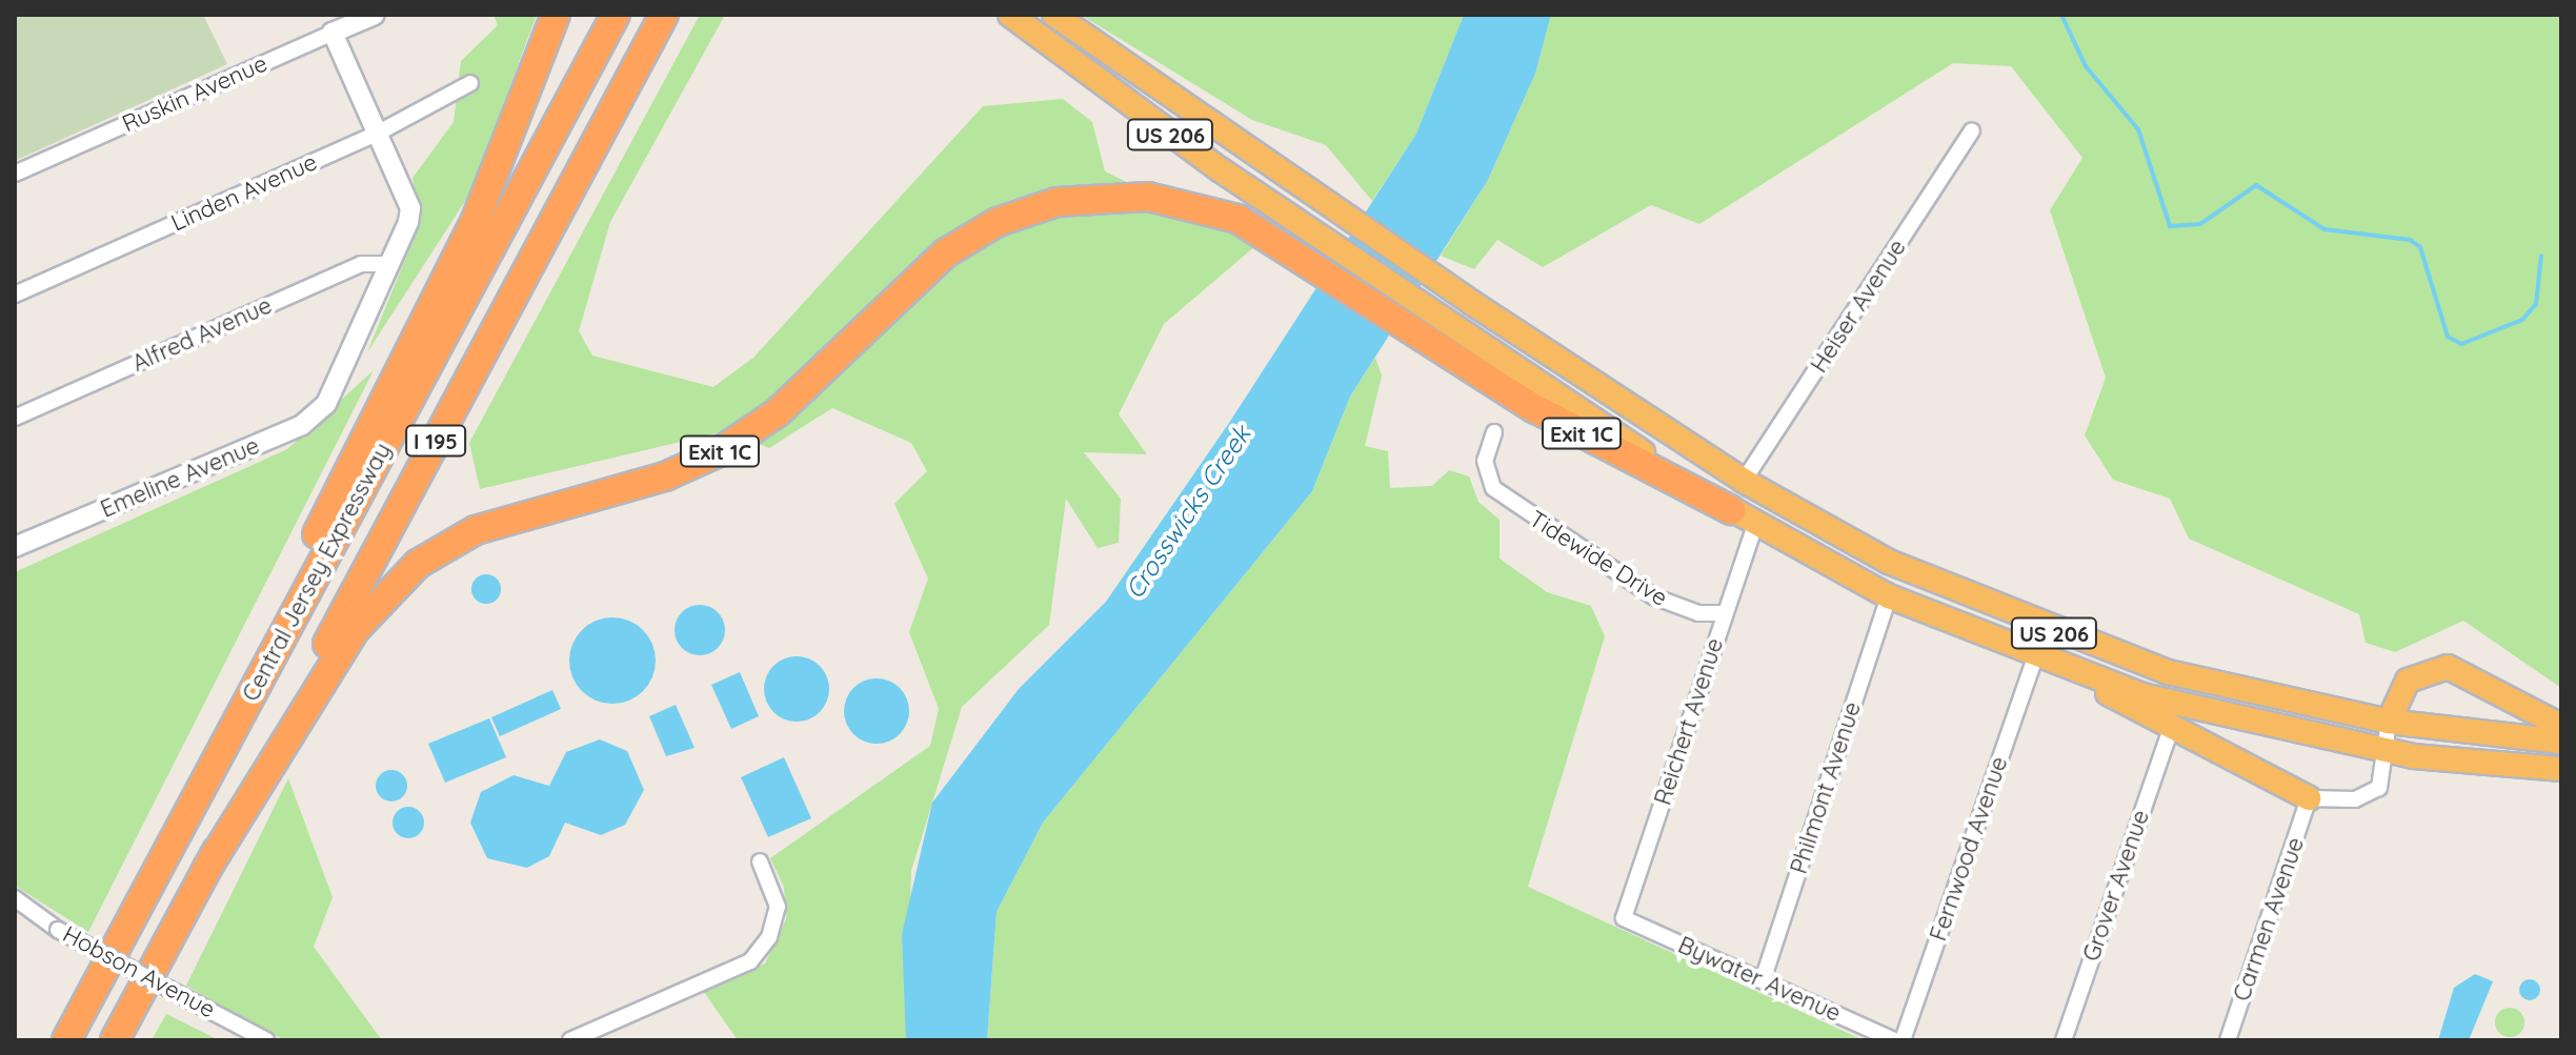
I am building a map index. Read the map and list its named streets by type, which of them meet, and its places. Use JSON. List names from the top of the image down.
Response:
{
  "streets": {
    "highway": [
      "US 206",
      "Exit 1C",
      "I 195",
      "Central Jersey Expressway"
    ],
    "street": [
      "Ruskin Avenue",
      "Linden Avenue",
      "Heiser Avenue",
      "Alfred Avenue",
      "Emeline Avenue",
      "Tidewide Drive",
      "Reichert Avenue",
      "Philmont Avenue",
      "Fernwood Avenue",
      "Grover Avenue",
      "Carmen Avenue",
      "Hobson Avenue",
      "Bywater Avenue"
    ]
  },
  "crossings": [
    ["Ruskin Avenue", "Emeline Avenue"],
    ["US 206", "Heiser Avenue"],
    ["US 206", "Exit 1C"],
    ["US 206", "Reichert Avenue"],
    ["US 206", "Philmont Avenue"],
    ["US 206", "Fernwood Avenue"],
    ["Linden Avenue", "Emeline Avenue"],
    ["Alfred Avenue", "Emeline Avenue"],
    ["Exit 1C", "Central Jersey Expressway"],
    ["Tidewide Drive", "Reichert Avenue"],
    ["Reichert Avenue", "Bywater Avenue"],
    ["Philmont Avenue", "Bywater Avenue"]
  ],
  "water": ["Crosswicks Creek"]
}
